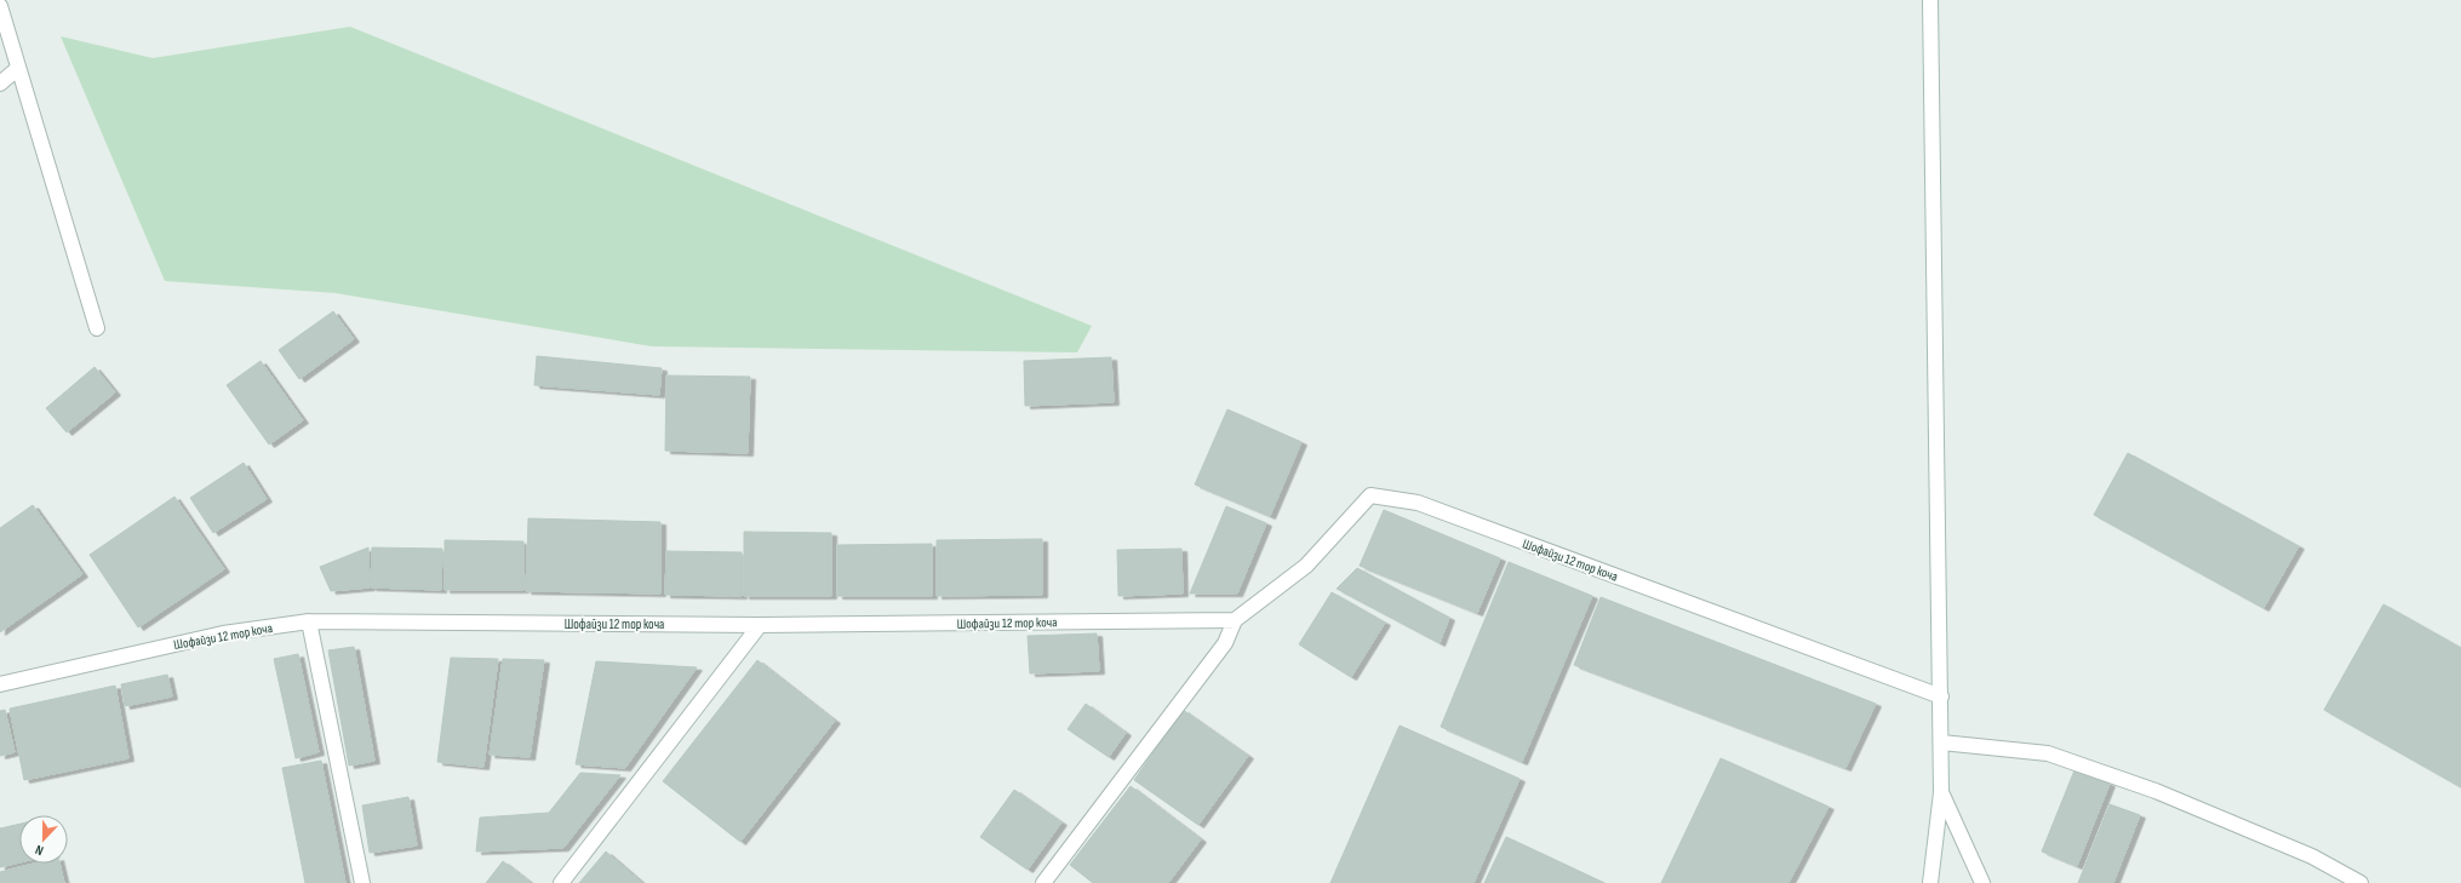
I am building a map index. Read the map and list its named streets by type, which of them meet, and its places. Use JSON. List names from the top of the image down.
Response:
{
  "streets": {
    "street": ["Шофайзи 12 тор коча"]
  },
  "north": "bottom"
}
